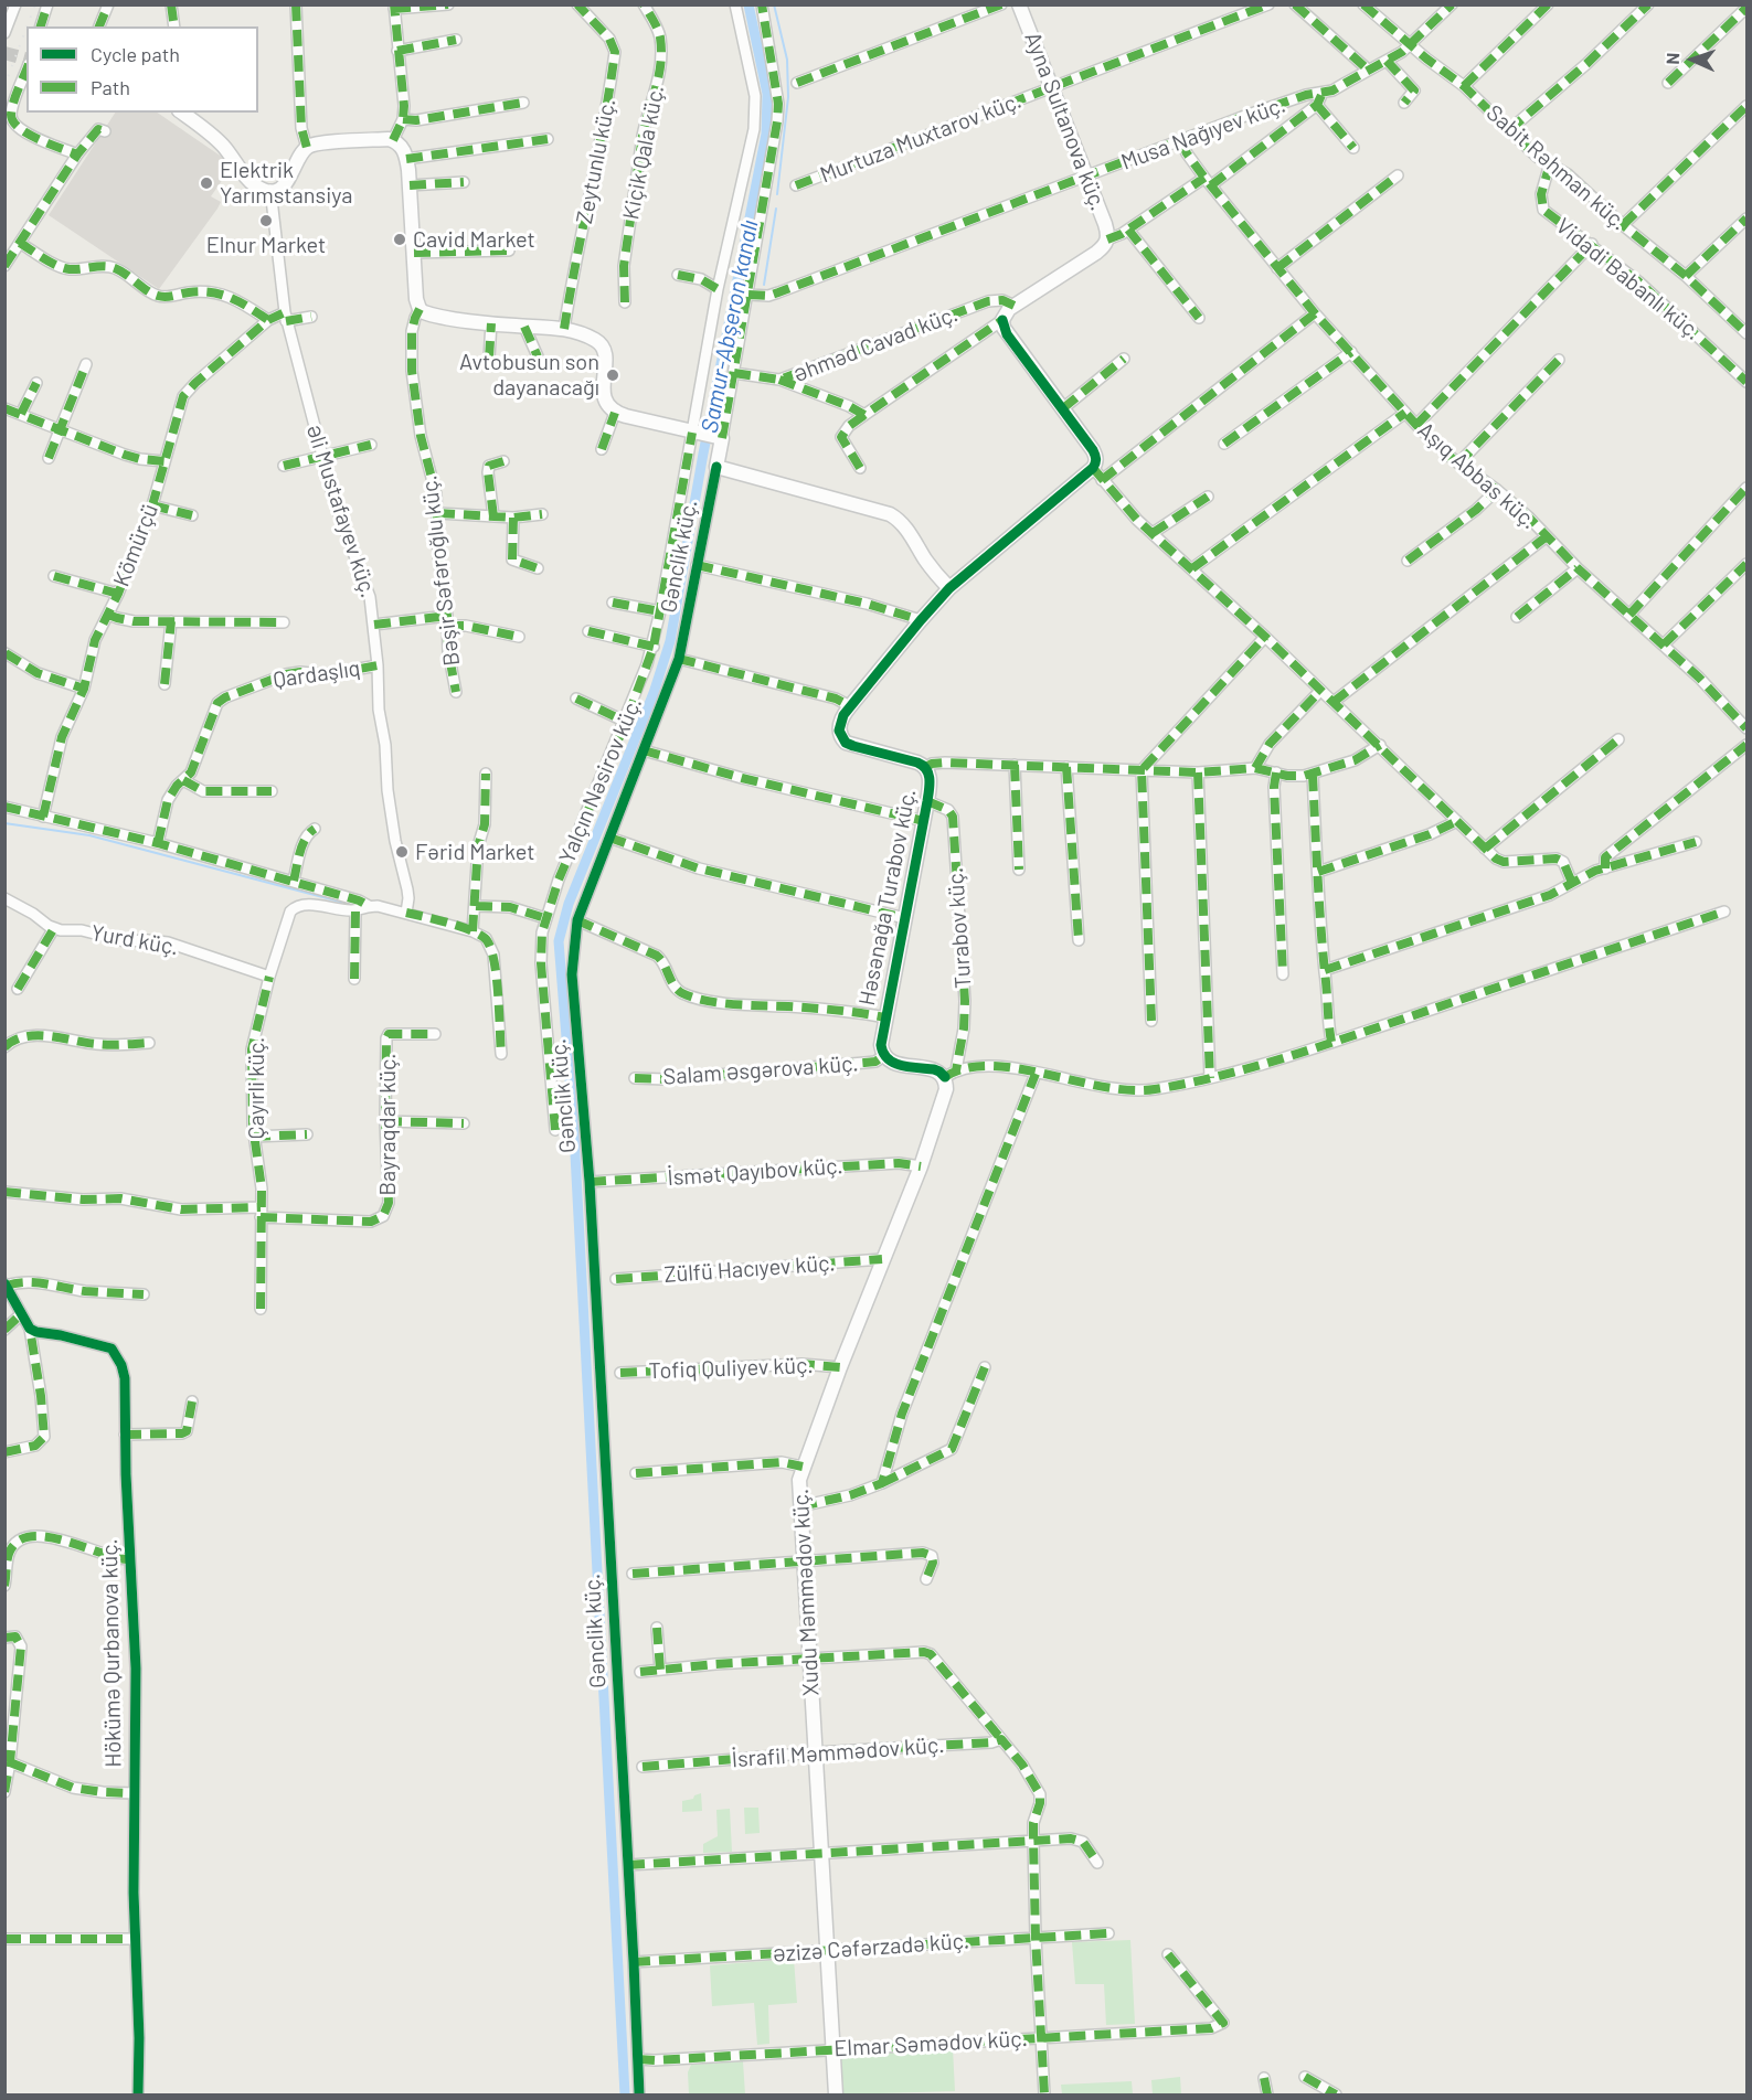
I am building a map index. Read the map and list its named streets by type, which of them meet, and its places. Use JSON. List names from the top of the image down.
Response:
{
  "streets": {
    "street": [
      "Ayna Sultanova küç.",
      "Musa Nağıyev küç.",
      "Murtuza Muxtarov küç.",
      "Kiçik Qala küç.",
      "Zeytunlu küç.",
      "Sabit Rəhman küç.",
      "Vidadi Babanlı küç.",
      "Əhməd Cavad küç.",
      "Aşıq Abbas küç.",
      "Əli Mustafayev küç.",
      "Kömürçü",
      "Gənclik küç.",
      "Bəşir Səfəroğlu küç.",
      "Qardaşlıq",
      "Yalçın Nəsirov küç.",
      "Həsənağa Turabov küç.",
      "Turabov küç.",
      "Yurd küç.",
      "Salam Əsgərova küç.",
      "Çayırli küç.",
      "Bayraqdar küç.",
      "İsmət Qayıbov küç.",
      "Zülfü Hacıyev küç.",
      "Tofiq Quliyev küç.",
      "Xudu Məmmədov küç.",
      "Hökümə Qurbanova küç.",
      "İsrafil Məmmədov küç.",
      "Əzizə Cəfərzadə küç.",
      "Elmar Səmədov küç."
    ]
  },
  "crossings": [
    ["Ayna Sultanova küç.", "Musa Nağıyev küç."],
    ["Ayna Sultanova küç.", "Murtuza Muxtarov küç."],
    ["Musa Nağıyev küç.", "Sabit Rəhman küç."],
    ["Musa Nağıyev küç.", "Aşıq Abbas küç."],
    ["Sabit Rəhman küç.", "Vidadi Babanlı küç."],
    ["Əli Mustafayev küç.", "Kömürçü"],
    ["Əli Mustafayev küç.", "Qardaşlıq"],
    ["Əli Mustafayev küç.", "Çayırli küç."],
    ["Gənclik küç.", "Həsənağa Turabov küç."],
    ["Gənclik küç.", "İsmət Qayıbov küç."],
    ["Gənclik küç.", "Əzizə Cəfərzadə küç."],
    ["Gənclik küç.", "Elmar Səmədov küç."],
    ["Həsənağa Turabov küç.", "Turabov küç."],
    ["Həsənağa Turabov küç.", "Salam Əsgərova küç."],
    ["Turabov küç.", "Xudu Məmmədov küç."],
    ["Yurd küç.", "Çayırli küç."],
    ["Çayırli küç.", "Bayraqdar küç."],
    ["İsmət Qayıbov küç.", "Xudu Məmmədov küç."],
    ["Zülfü Hacıyev küç.", "Xudu Məmmədov küç."],
    ["Tofiq Quliyev küç.", "Xudu Məmmədov küç."],
    ["Xudu Məmmədov küç.", "İsrafil Məmmədov küç."],
    ["Xudu Məmmədov küç.", "Əzizə Cəfərzadə küç."],
    ["Xudu Məmmədov küç.", "Elmar Səmədov küç."]
  ],
  "water": ["Samur-Abşeron kanalı"],
  "places": [
    "Elektrik Yarımstansiya",
    "Elnur Market",
    "Cavid Market",
    "Avtobusun son dayanacağı",
    "Fərid Market"
  ],
  "legend": ["Cycle path", "Path"],
  "north": "left"
}
